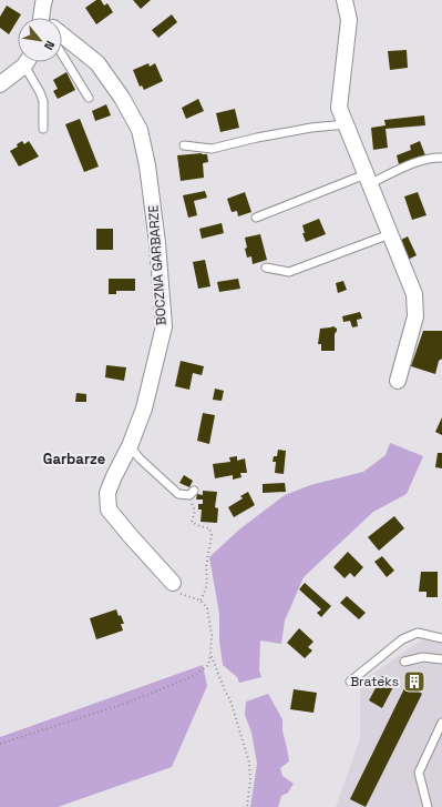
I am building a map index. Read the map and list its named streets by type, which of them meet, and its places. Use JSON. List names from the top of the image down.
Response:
{
  "streets": {
    "street": ["BOCZNA GARBARZE"]
  },
  "districts": ["Garbarze"],
  "places": {
    "building": ["Brateks"]
  },
  "north": "bottom right"
}
